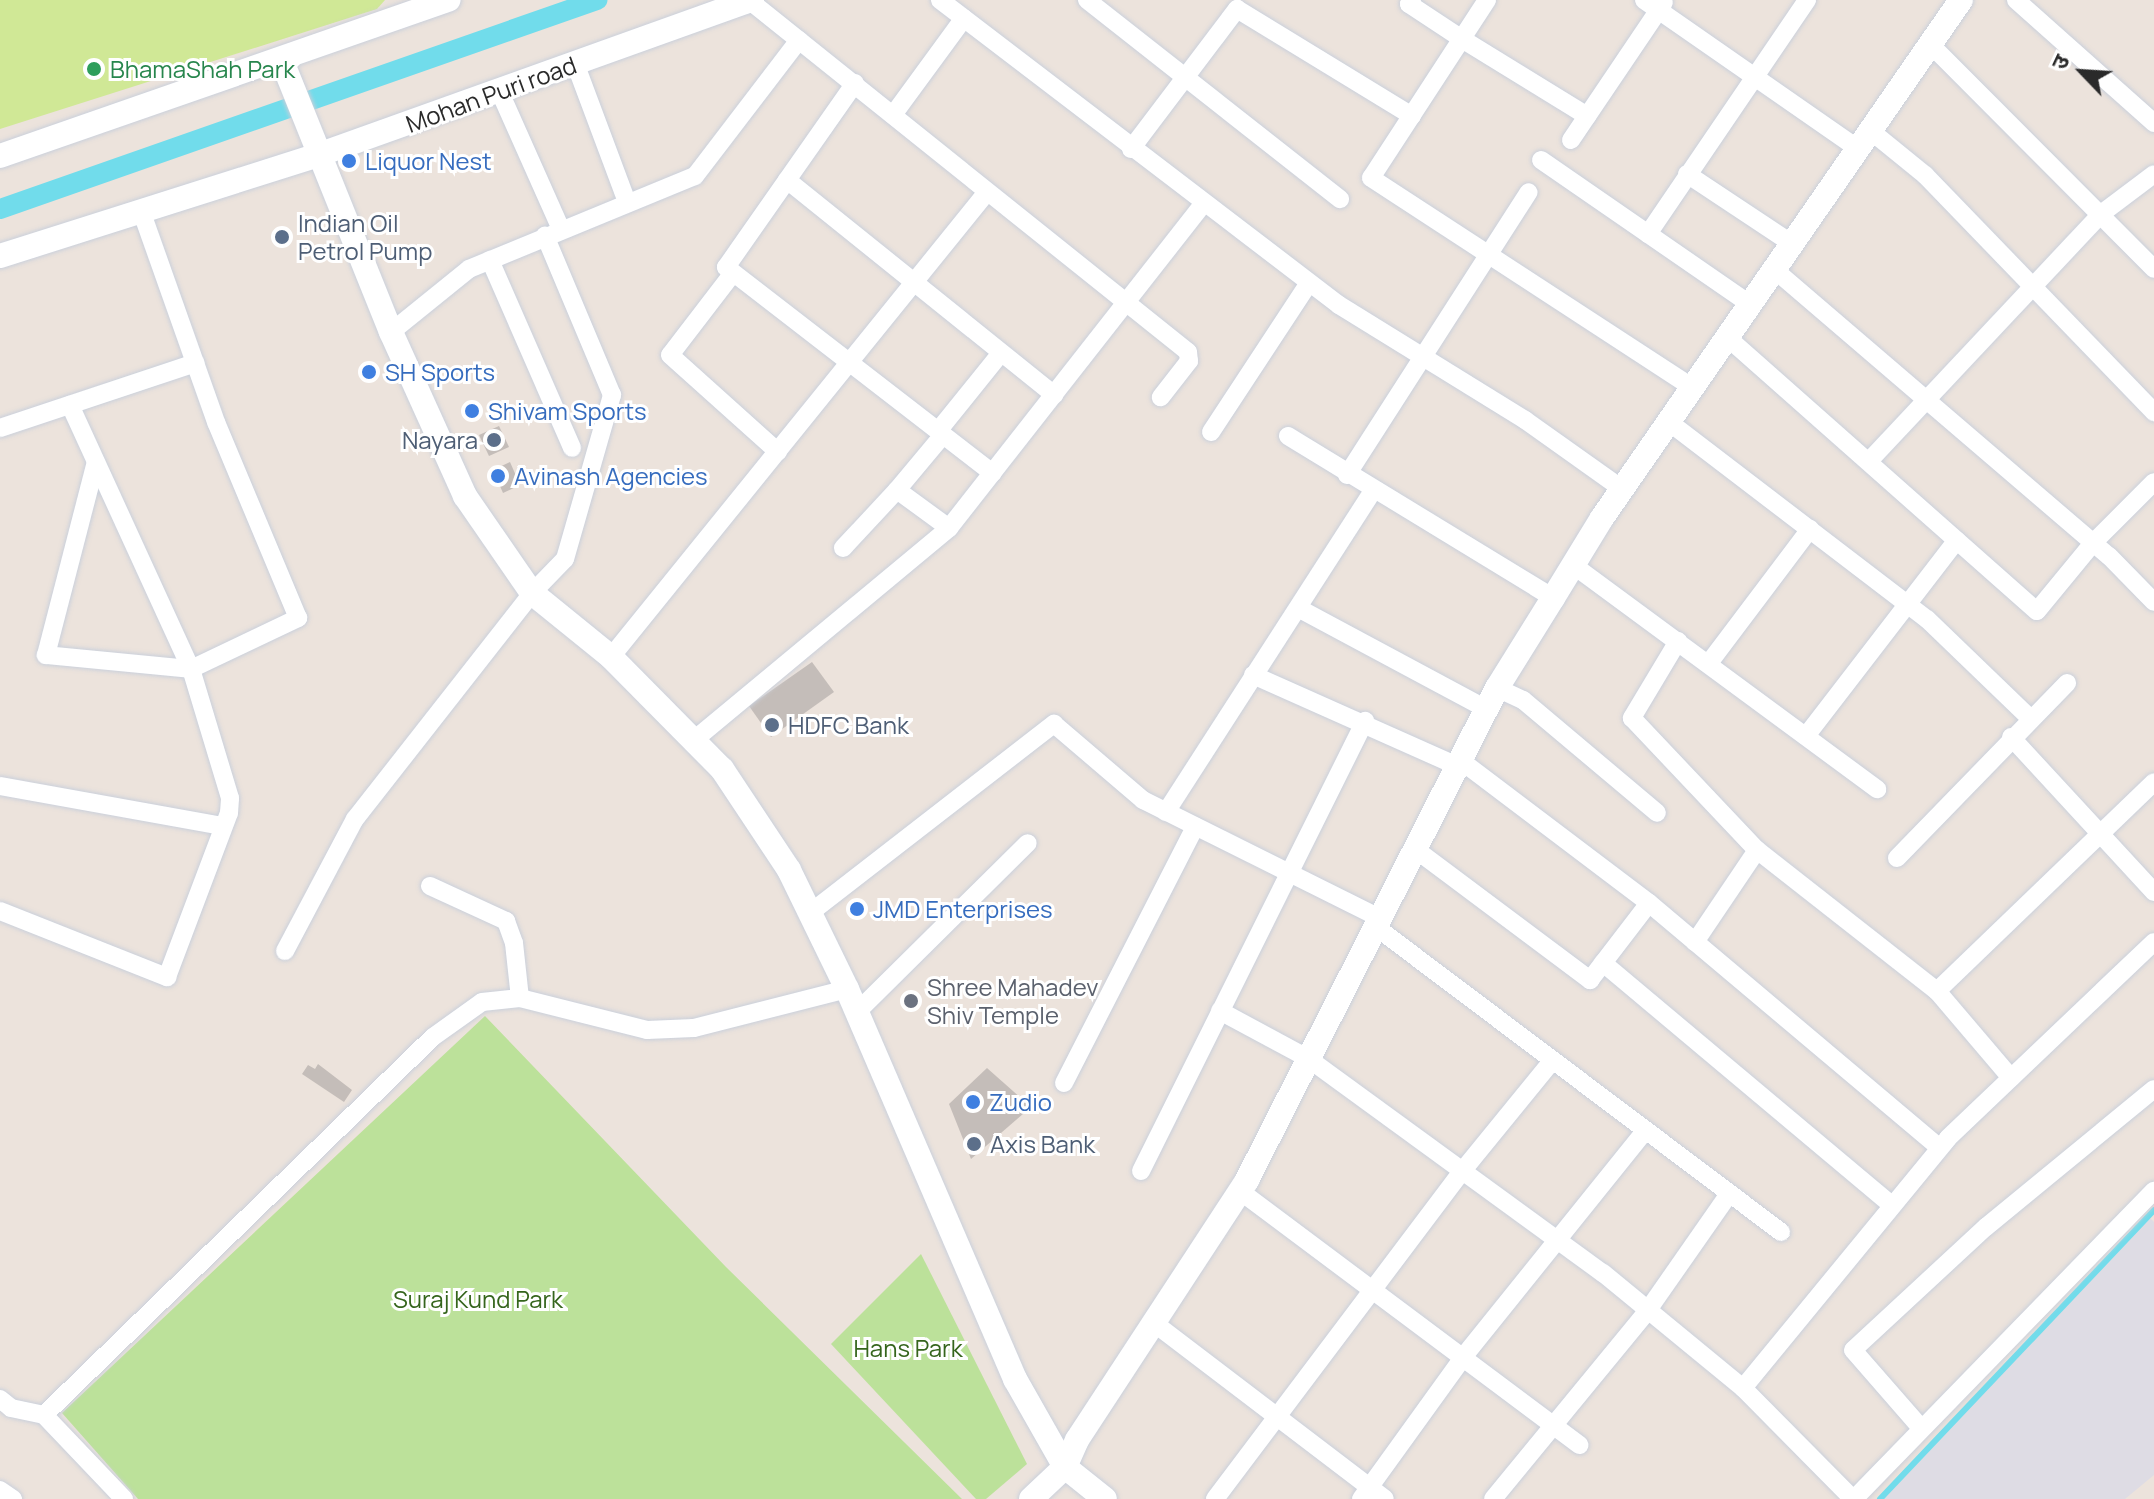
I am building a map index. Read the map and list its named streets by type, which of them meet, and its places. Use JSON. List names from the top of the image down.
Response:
{
  "streets": {
    "street": ["Mohan Puri road"]
  },
  "parks": ["Suraj Kund Park", "Hans Park"],
  "places": [
    "BhamaShah Park",
    "Liquor Nest",
    "Indian Oil Petrol Pump",
    "SH Sports",
    "Shivam Sports",
    "Nayara",
    "Avinash Agencies",
    "HDFC Bank",
    "JMD Enterprises",
    "Shree Mahadev Shiv Temple",
    "Zudio",
    "Axis Bank"
  ],
  "north": "top left"
}
